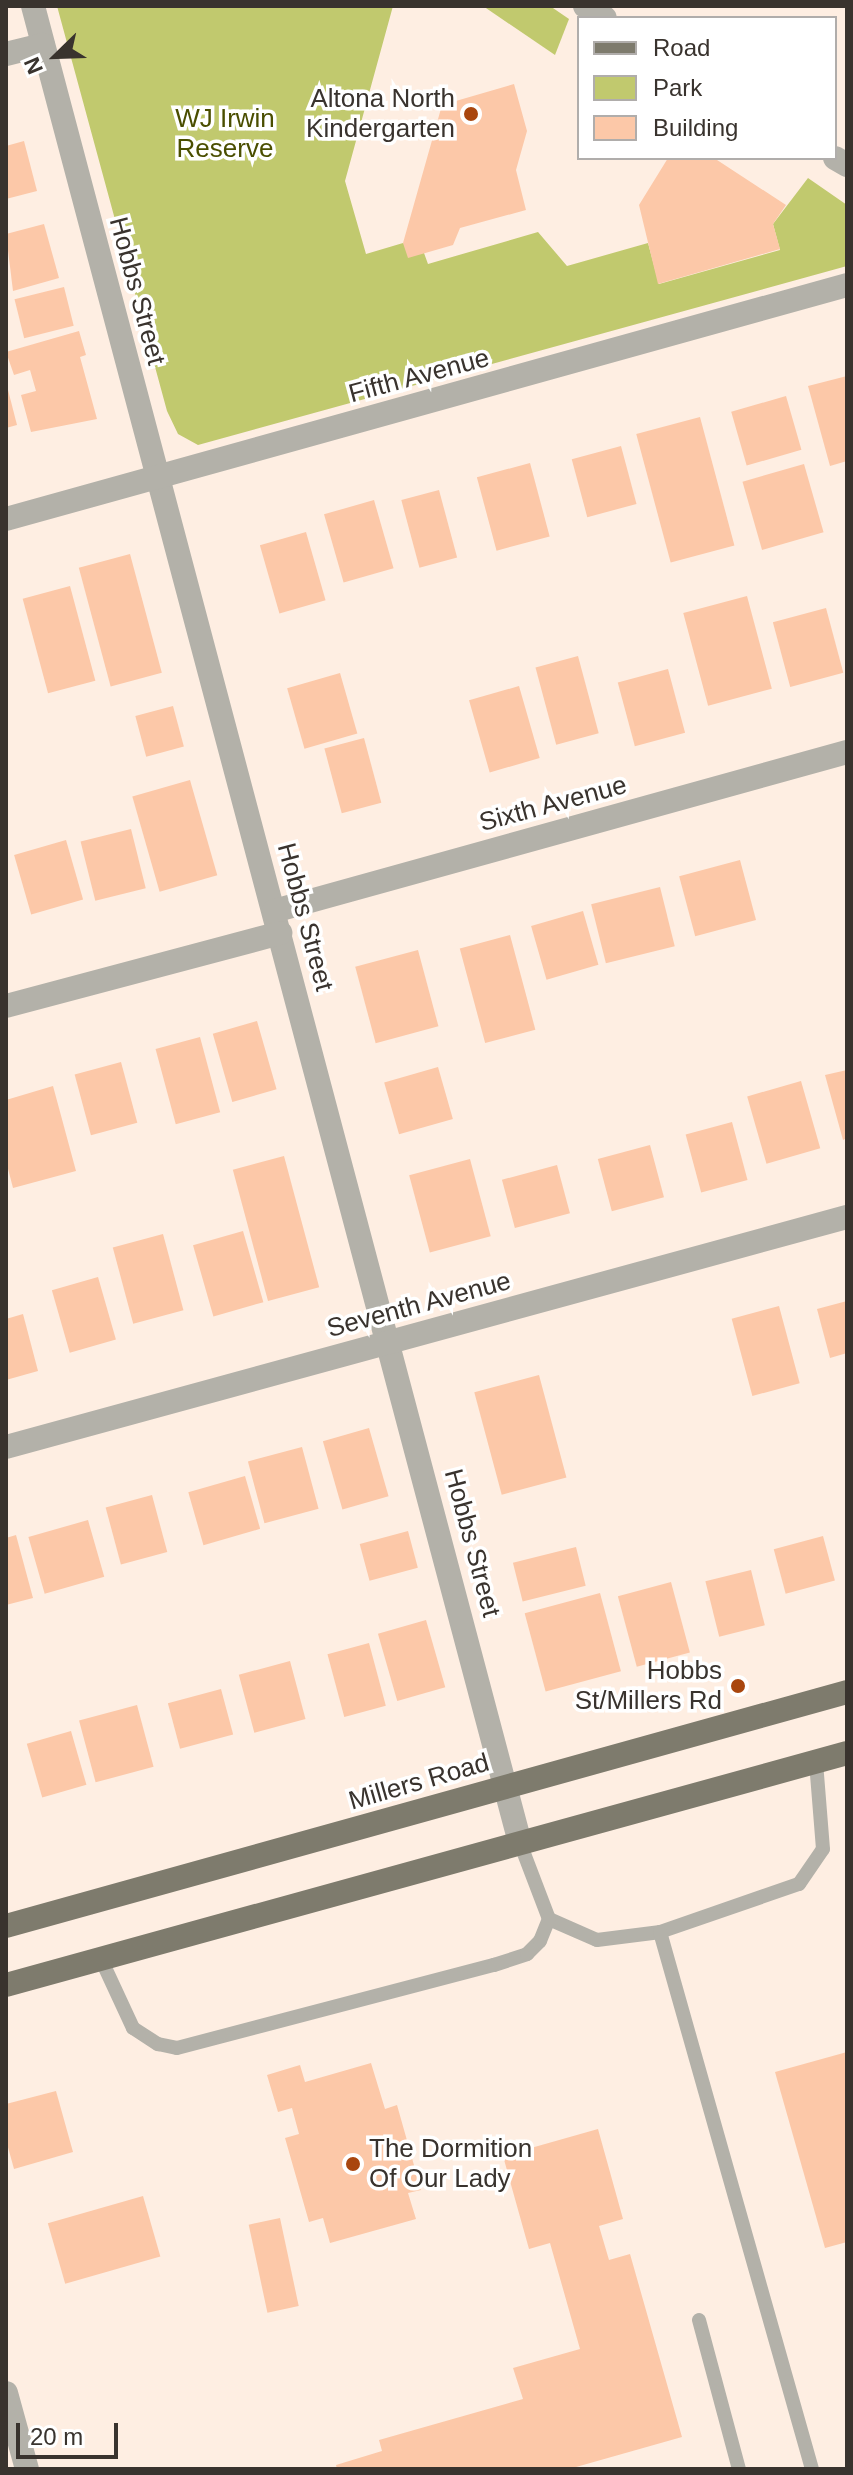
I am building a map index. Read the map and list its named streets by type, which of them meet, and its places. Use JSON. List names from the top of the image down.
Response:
{
  "streets": {
    "main road": ["Millers Road"],
    "street": [
      "Hobbs Street",
      "Fifth Avenue",
      "Sixth Avenue",
      "Seventh Avenue"
    ]
  },
  "crossings": [
    ["Hobbs Street", "Fifth Avenue"],
    ["Hobbs Street", "Sixth Avenue"],
    ["Hobbs Street", "Seventh Avenue"],
    ["Hobbs Street", "Millers Road"]
  ],
  "parks": ["WJ Irwin Reserve"],
  "places": ["Altona North Kindergarten", "Hobbs St/Millers Rd", "The Dormition Of Our Lady"],
  "legend": ["Road", "Park", "Building"],
  "scale_bar": "20 m",
  "north": "bottom left"
}
